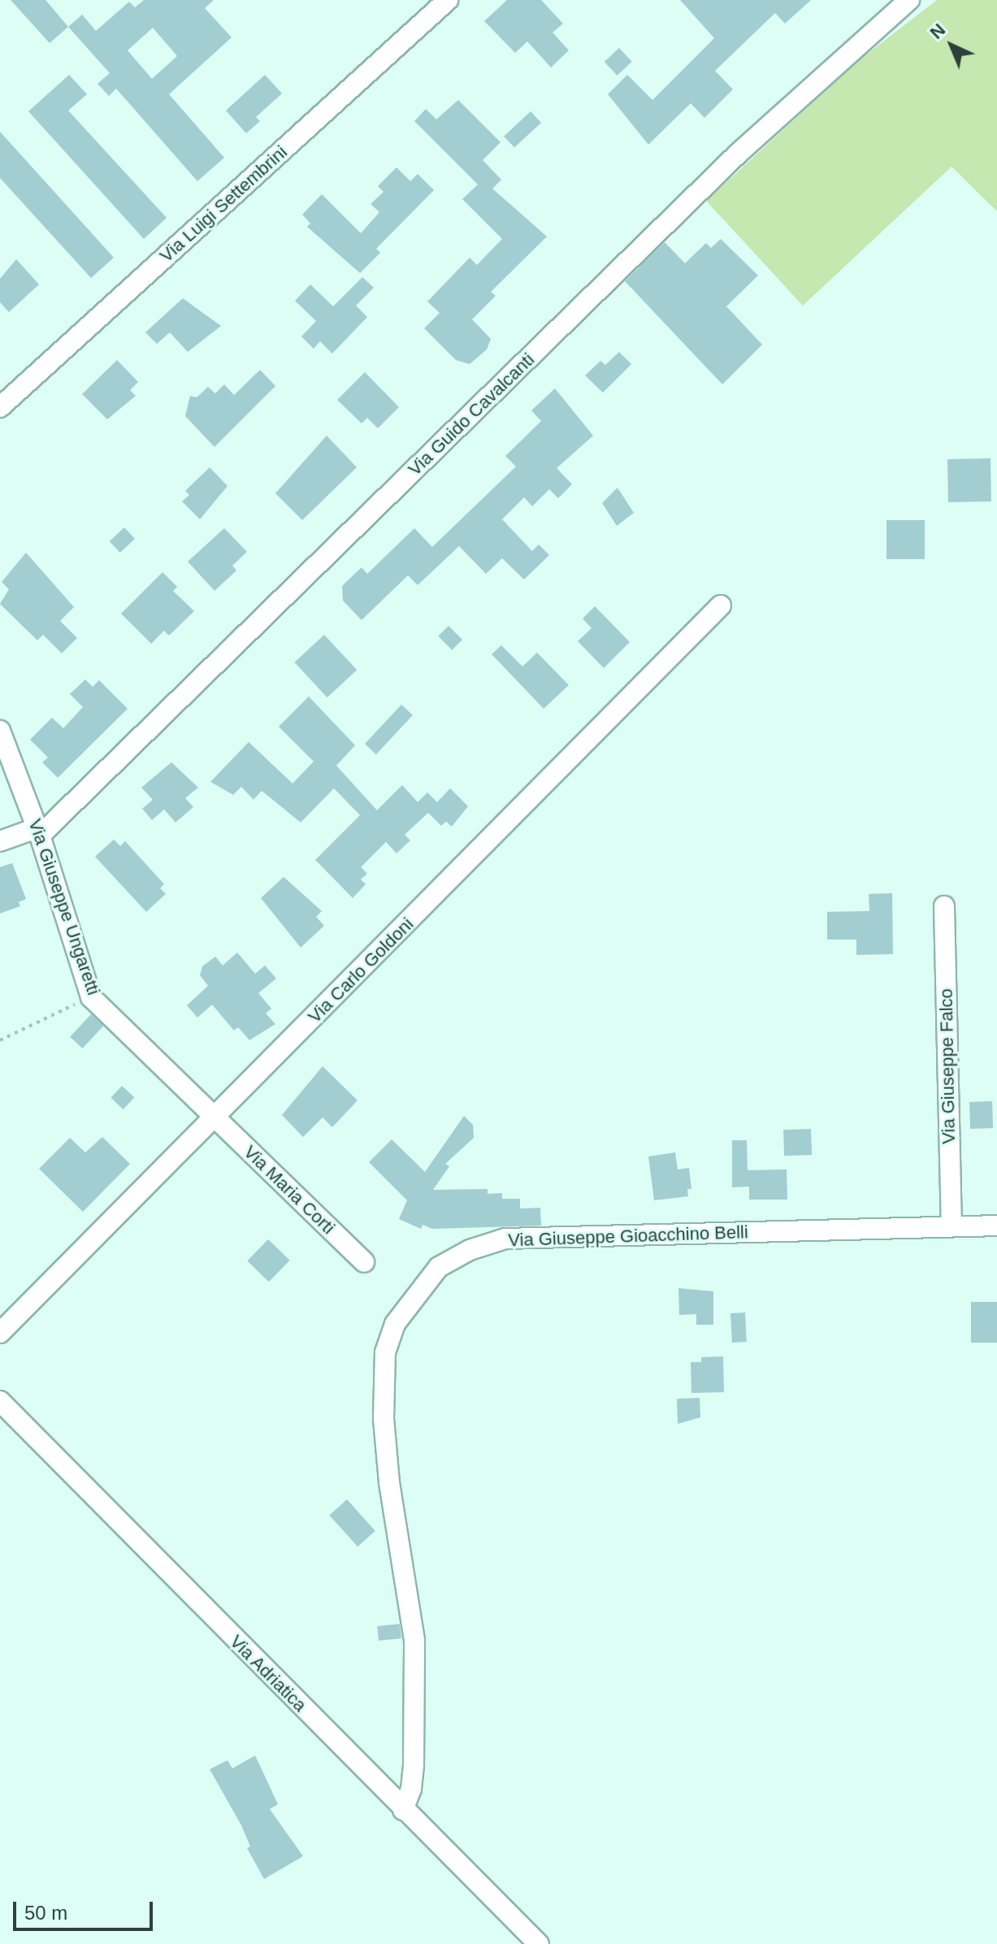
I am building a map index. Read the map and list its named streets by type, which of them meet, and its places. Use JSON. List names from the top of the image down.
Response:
{
  "streets": {
    "street": [
      "Via Luigi Settembrini",
      "Via Guido Cavalcanti",
      "Via Giuseppe Ungaretti",
      "Via Carlo Goldoni",
      "Via Giuseppe Falco",
      "Via Maria Corti",
      "Via Giuseppe Gioacchino Belli",
      "Via Adriatica"
    ]
  },
  "crossings": [
    ["Via Guido Cavalcanti", "Via Giuseppe Ungaretti"],
    ["Via Giuseppe Ungaretti", "Via Carlo Goldoni"],
    ["Via Giuseppe Ungaretti", "Via Maria Corti"],
    ["Via Carlo Goldoni", "Via Maria Corti"],
    ["Via Giuseppe Falco", "Via Giuseppe Gioacchino Belli"],
    ["Via Giuseppe Gioacchino Belli", "Via Adriatica"]
  ],
  "scale_bar": "50 m",
  "north": "top left"
}
